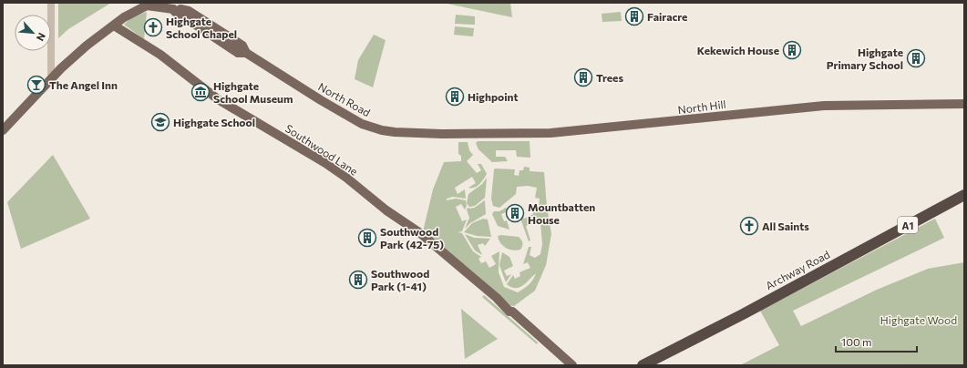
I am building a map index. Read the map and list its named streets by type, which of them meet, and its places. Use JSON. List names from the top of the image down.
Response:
{
  "streets": {
    "highway": ["A1", "Archway Road"],
    "main road": ["North Road", "North Hill", "Southwood Lane"]
  },
  "crossings": [
    ["North Road", "North Hill"]
  ],
  "parks": ["Highgate Wood"],
  "places": {
    "building": [
      "Fairacre",
      "Kekewich House",
      "Highgate Primary School",
      "Trees",
      "Highpoint",
      "Mountbatten House",
      "Southwood Park (42-75)",
      "Southwood Park (1-41)"
    ],
    "church": ["Highgate School Chapel", "All Saints"],
    "bar": ["The Angel Inn"],
    "museum": ["Highgate School Museum"],
    "school or university": ["Highgate School"]
  },
  "scale_bar": "100 m",
  "north": "bottom right"
}
